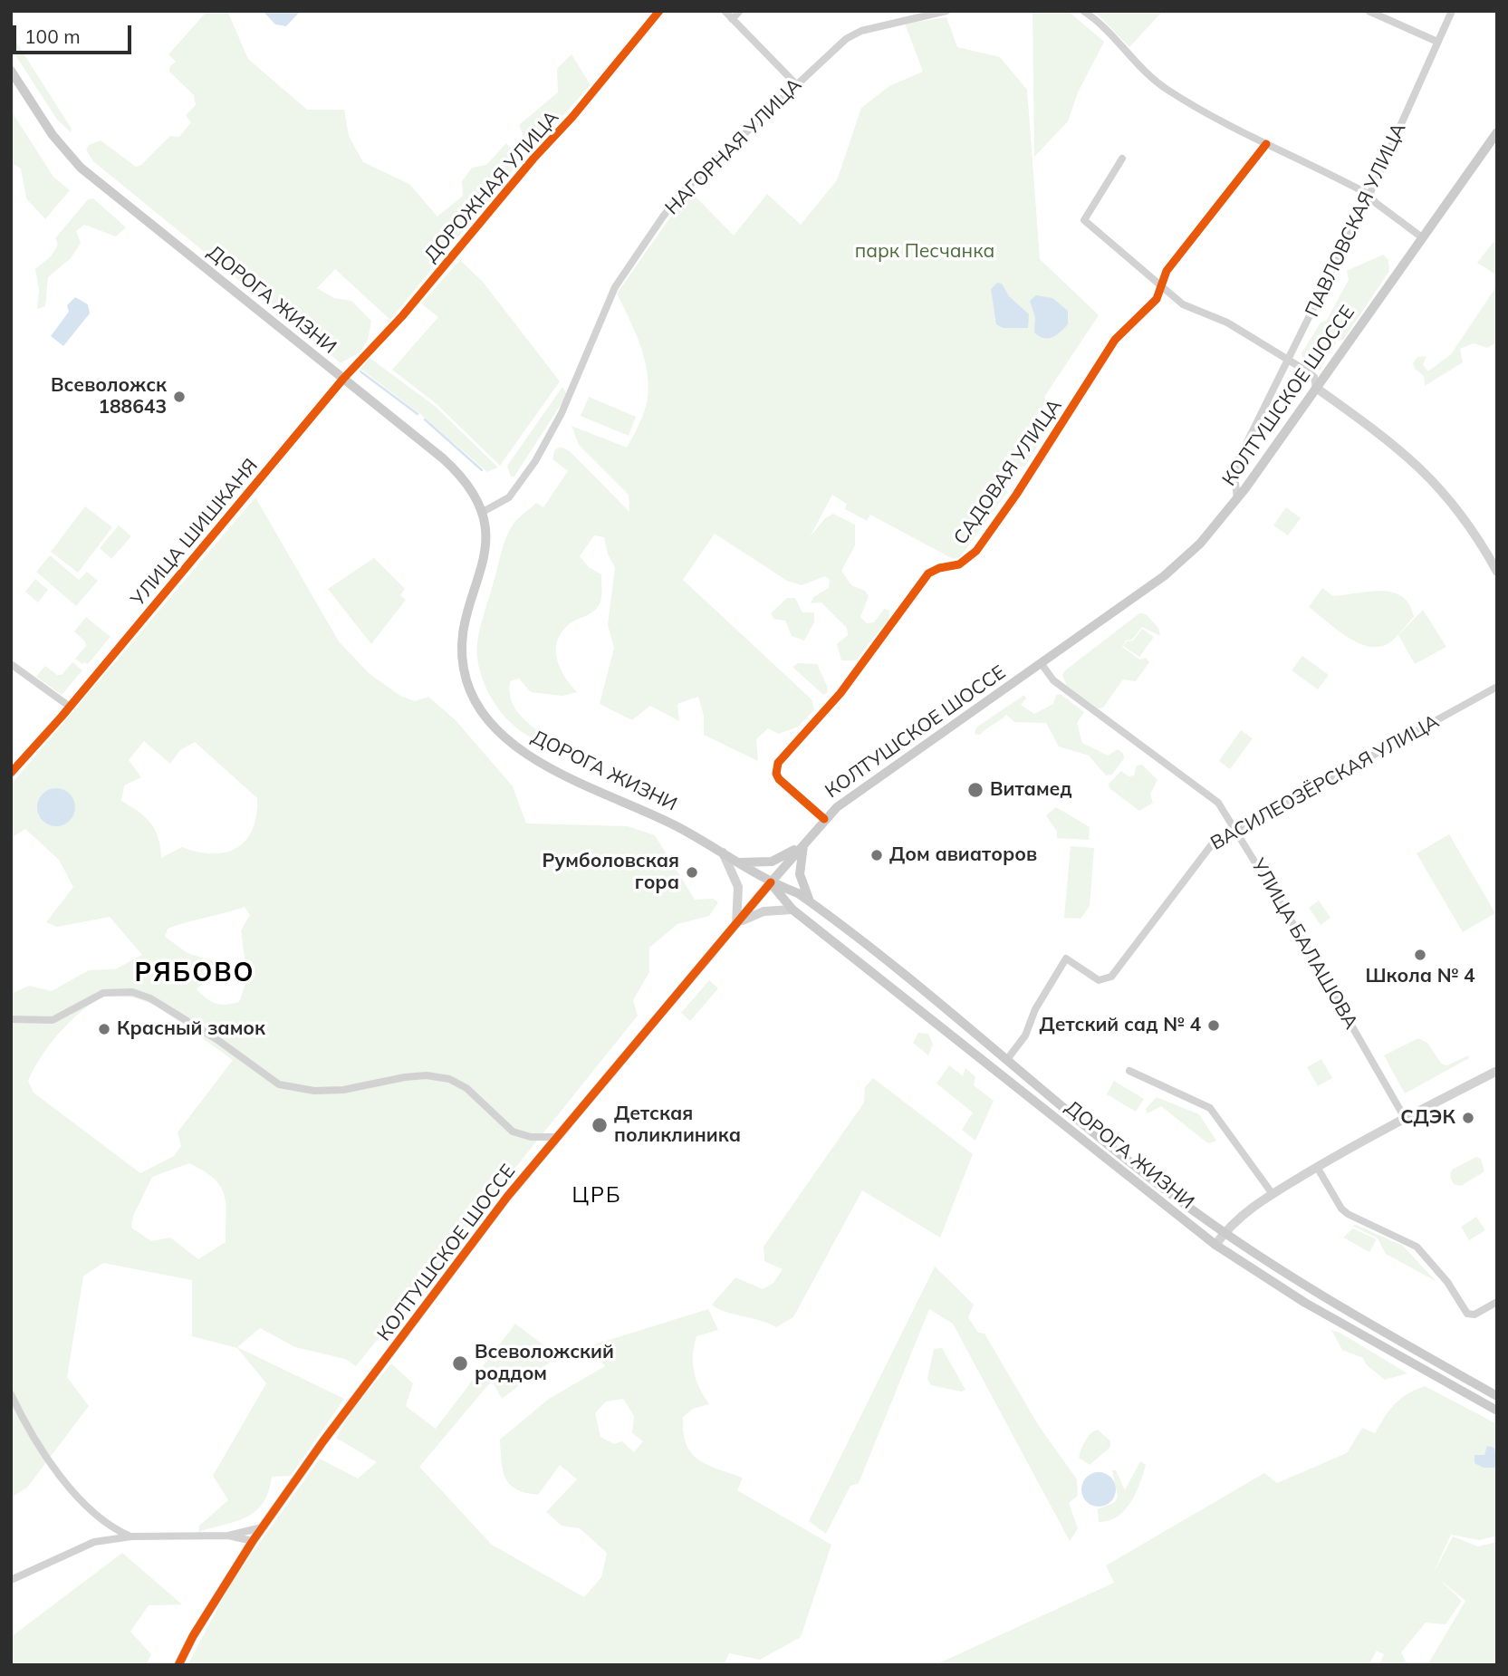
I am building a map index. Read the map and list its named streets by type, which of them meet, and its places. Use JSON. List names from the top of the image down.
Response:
{
  "streets": {
    "main road": ["ДОРОГА ЖИЗНИ", "КОЛТУШСКОЕ ШОССЕ"],
    "street": [
      "НАГОРНАЯ УЛИЦА",
      "ДОРОЖНАЯ УЛИЦА",
      "ПАВЛОВСКАЯ УЛИЦА",
      "САДОВАЯ УЛИЦА",
      "УЛИЦА ШИШКАНЯ",
      "ВАСИЛЕОЗЁРСКАЯ УЛИЦА",
      "УЛИЦА БАЛАШОВА"
    ]
  },
  "crossings": [
    ["НАГОРНАЯ УЛИЦА", "ДОРОГА ЖИЗНИ"],
    ["ДОРОЖНАЯ УЛИЦА", "ДОРОГА ЖИЗНИ"],
    ["ДОРОЖНАЯ УЛИЦА", "УЛИЦА ШИШКАНЯ"],
    ["ПАВЛОВСКАЯ УЛИЦА", "КОЛТУШСКОЕ ШОССЕ"],
    ["ДОРОГА ЖИЗНИ", "КОЛТУШСКОЕ ШОССЕ"],
    ["ДОРОГА ЖИЗНИ", "УЛИЦА ШИШКАНЯ"],
    ["ДОРОГА ЖИЗНИ", "ВАСИЛЕОЗЁРСКАЯ УЛИЦА"],
    ["КОЛТУШСКОЕ ШОССЕ", "САДОВАЯ УЛИЦА"],
    ["КОЛТУШСКОЕ ШОССЕ", "УЛИЦА БАЛАШОВА"],
    ["ВАСИЛЕОЗЁРСКАЯ УЛИЦА", "УЛИЦА БАЛАШОВА"]
  ],
  "districts": ["РЯБОВО", "ЦРБ"],
  "parks": ["парк Песчанка"],
  "places": [
    "Всеволожск 188643",
    "Витамед",
    "Дом авиаторов",
    "Румболовская гора",
    "Школа № 4",
    "Детский сад № 4",
    "Красный замок",
    "СДЭК",
    "Детская поликлиника",
    "Всеволожский роддом"
  ],
  "scale_bar": "100 m"
}
